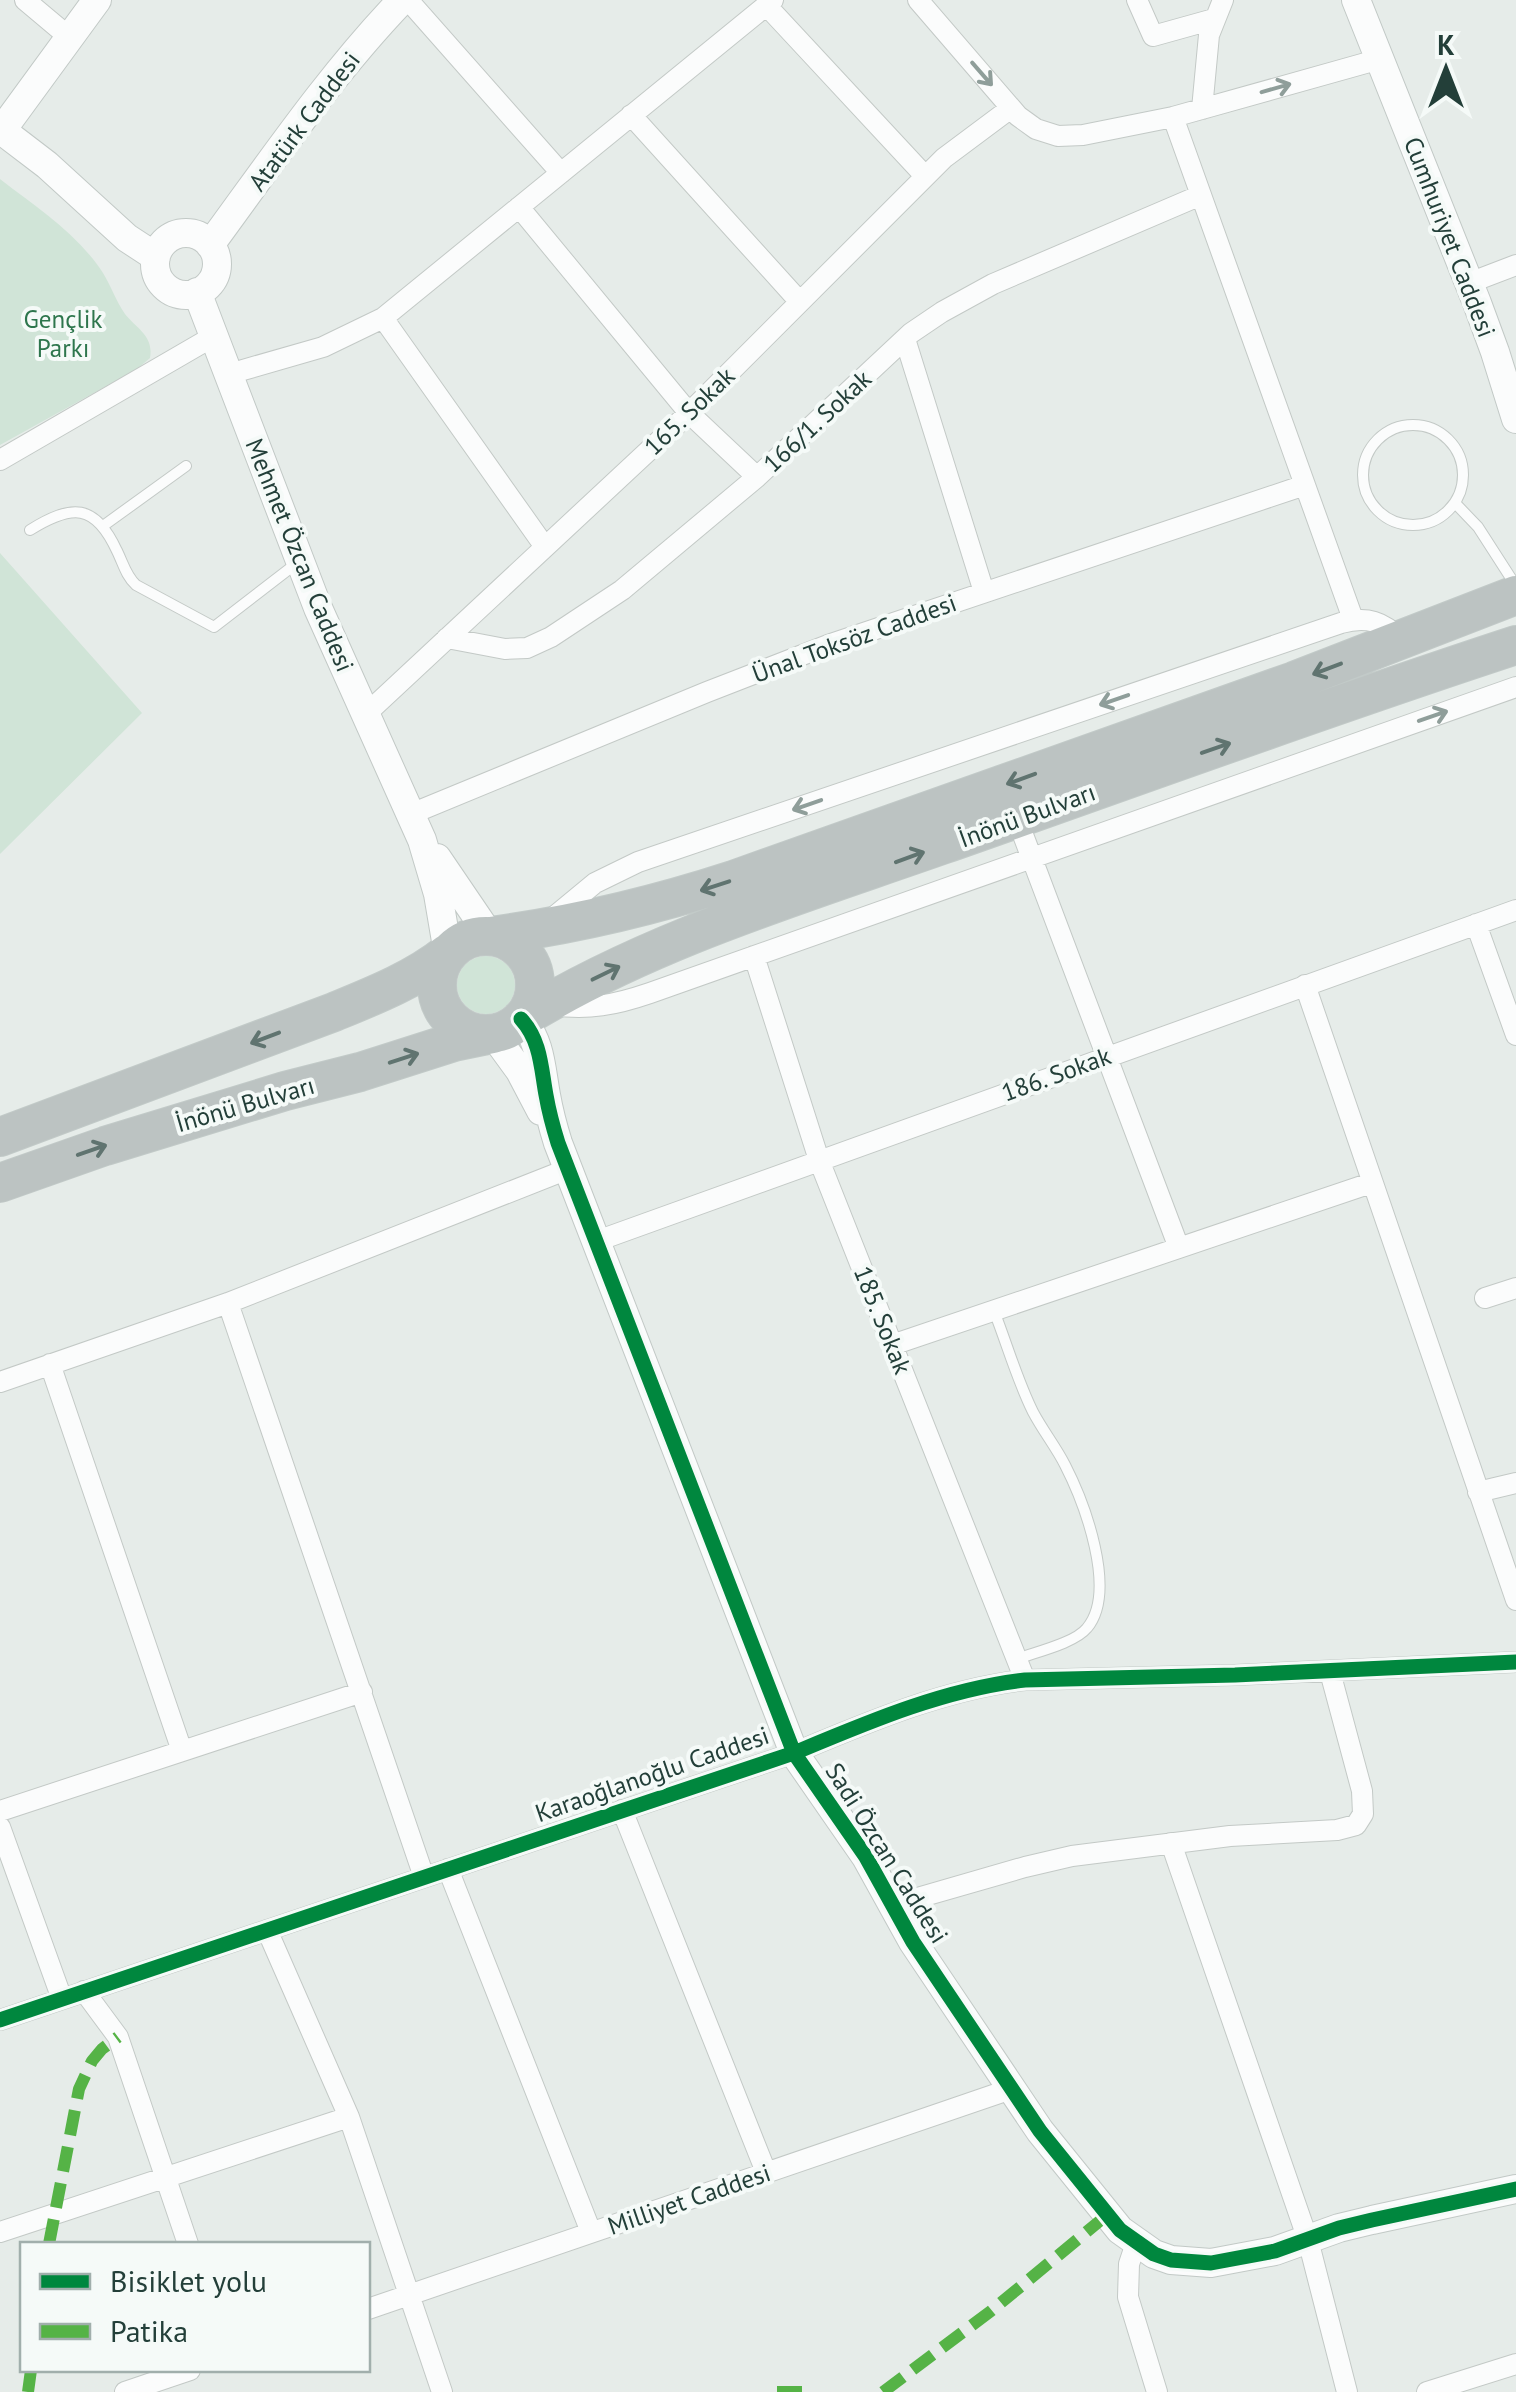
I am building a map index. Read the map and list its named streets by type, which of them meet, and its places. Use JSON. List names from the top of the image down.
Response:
{
  "streets": {
    "highway": ["İnönü Bulvarı"],
    "street": [
      "Atatürk Caddesi",
      "Cumhuriyet Caddesi",
      "165. Sokak",
      "166/1. Sokak",
      "Mehmet Özcan Caddesi",
      "Ünal Toksöz Caddesi",
      "186. Sokak",
      "185. Sokak",
      "Karaoğlanoğlu Caddesi",
      "Sadi Özcan Caddesi",
      "Milliyet Caddesi"
    ]
  },
  "crossings": [
    ["Atatürk Caddesi", "Mehmet Özcan Caddesi"],
    ["165. Sokak", "166/1. Sokak"],
    ["165. Sokak", "Mehmet Özcan Caddesi"],
    ["Mehmet Özcan Caddesi", "Ünal Toksöz Caddesi"],
    ["Mehmet Özcan Caddesi", "İnönü Bulvarı"],
    ["Mehmet Özcan Caddesi", "Sadi Özcan Caddesi"],
    ["İnönü Bulvarı", "185. Sokak"],
    ["İnönü Bulvarı", "Sadi Özcan Caddesi"],
    ["186. Sokak", "185. Sokak"],
    ["186. Sokak", "Sadi Özcan Caddesi"],
    ["185. Sokak", "Karaoğlanoğlu Caddesi"],
    ["Karaoğlanoğlu Caddesi", "Sadi Özcan Caddesi"],
    ["Sadi Özcan Caddesi", "Milliyet Caddesi"]
  ],
  "parks": ["Gençlik Parkı"],
  "legend": ["Bisiklet yolu", "Patika"],
  "north": "top"
}
